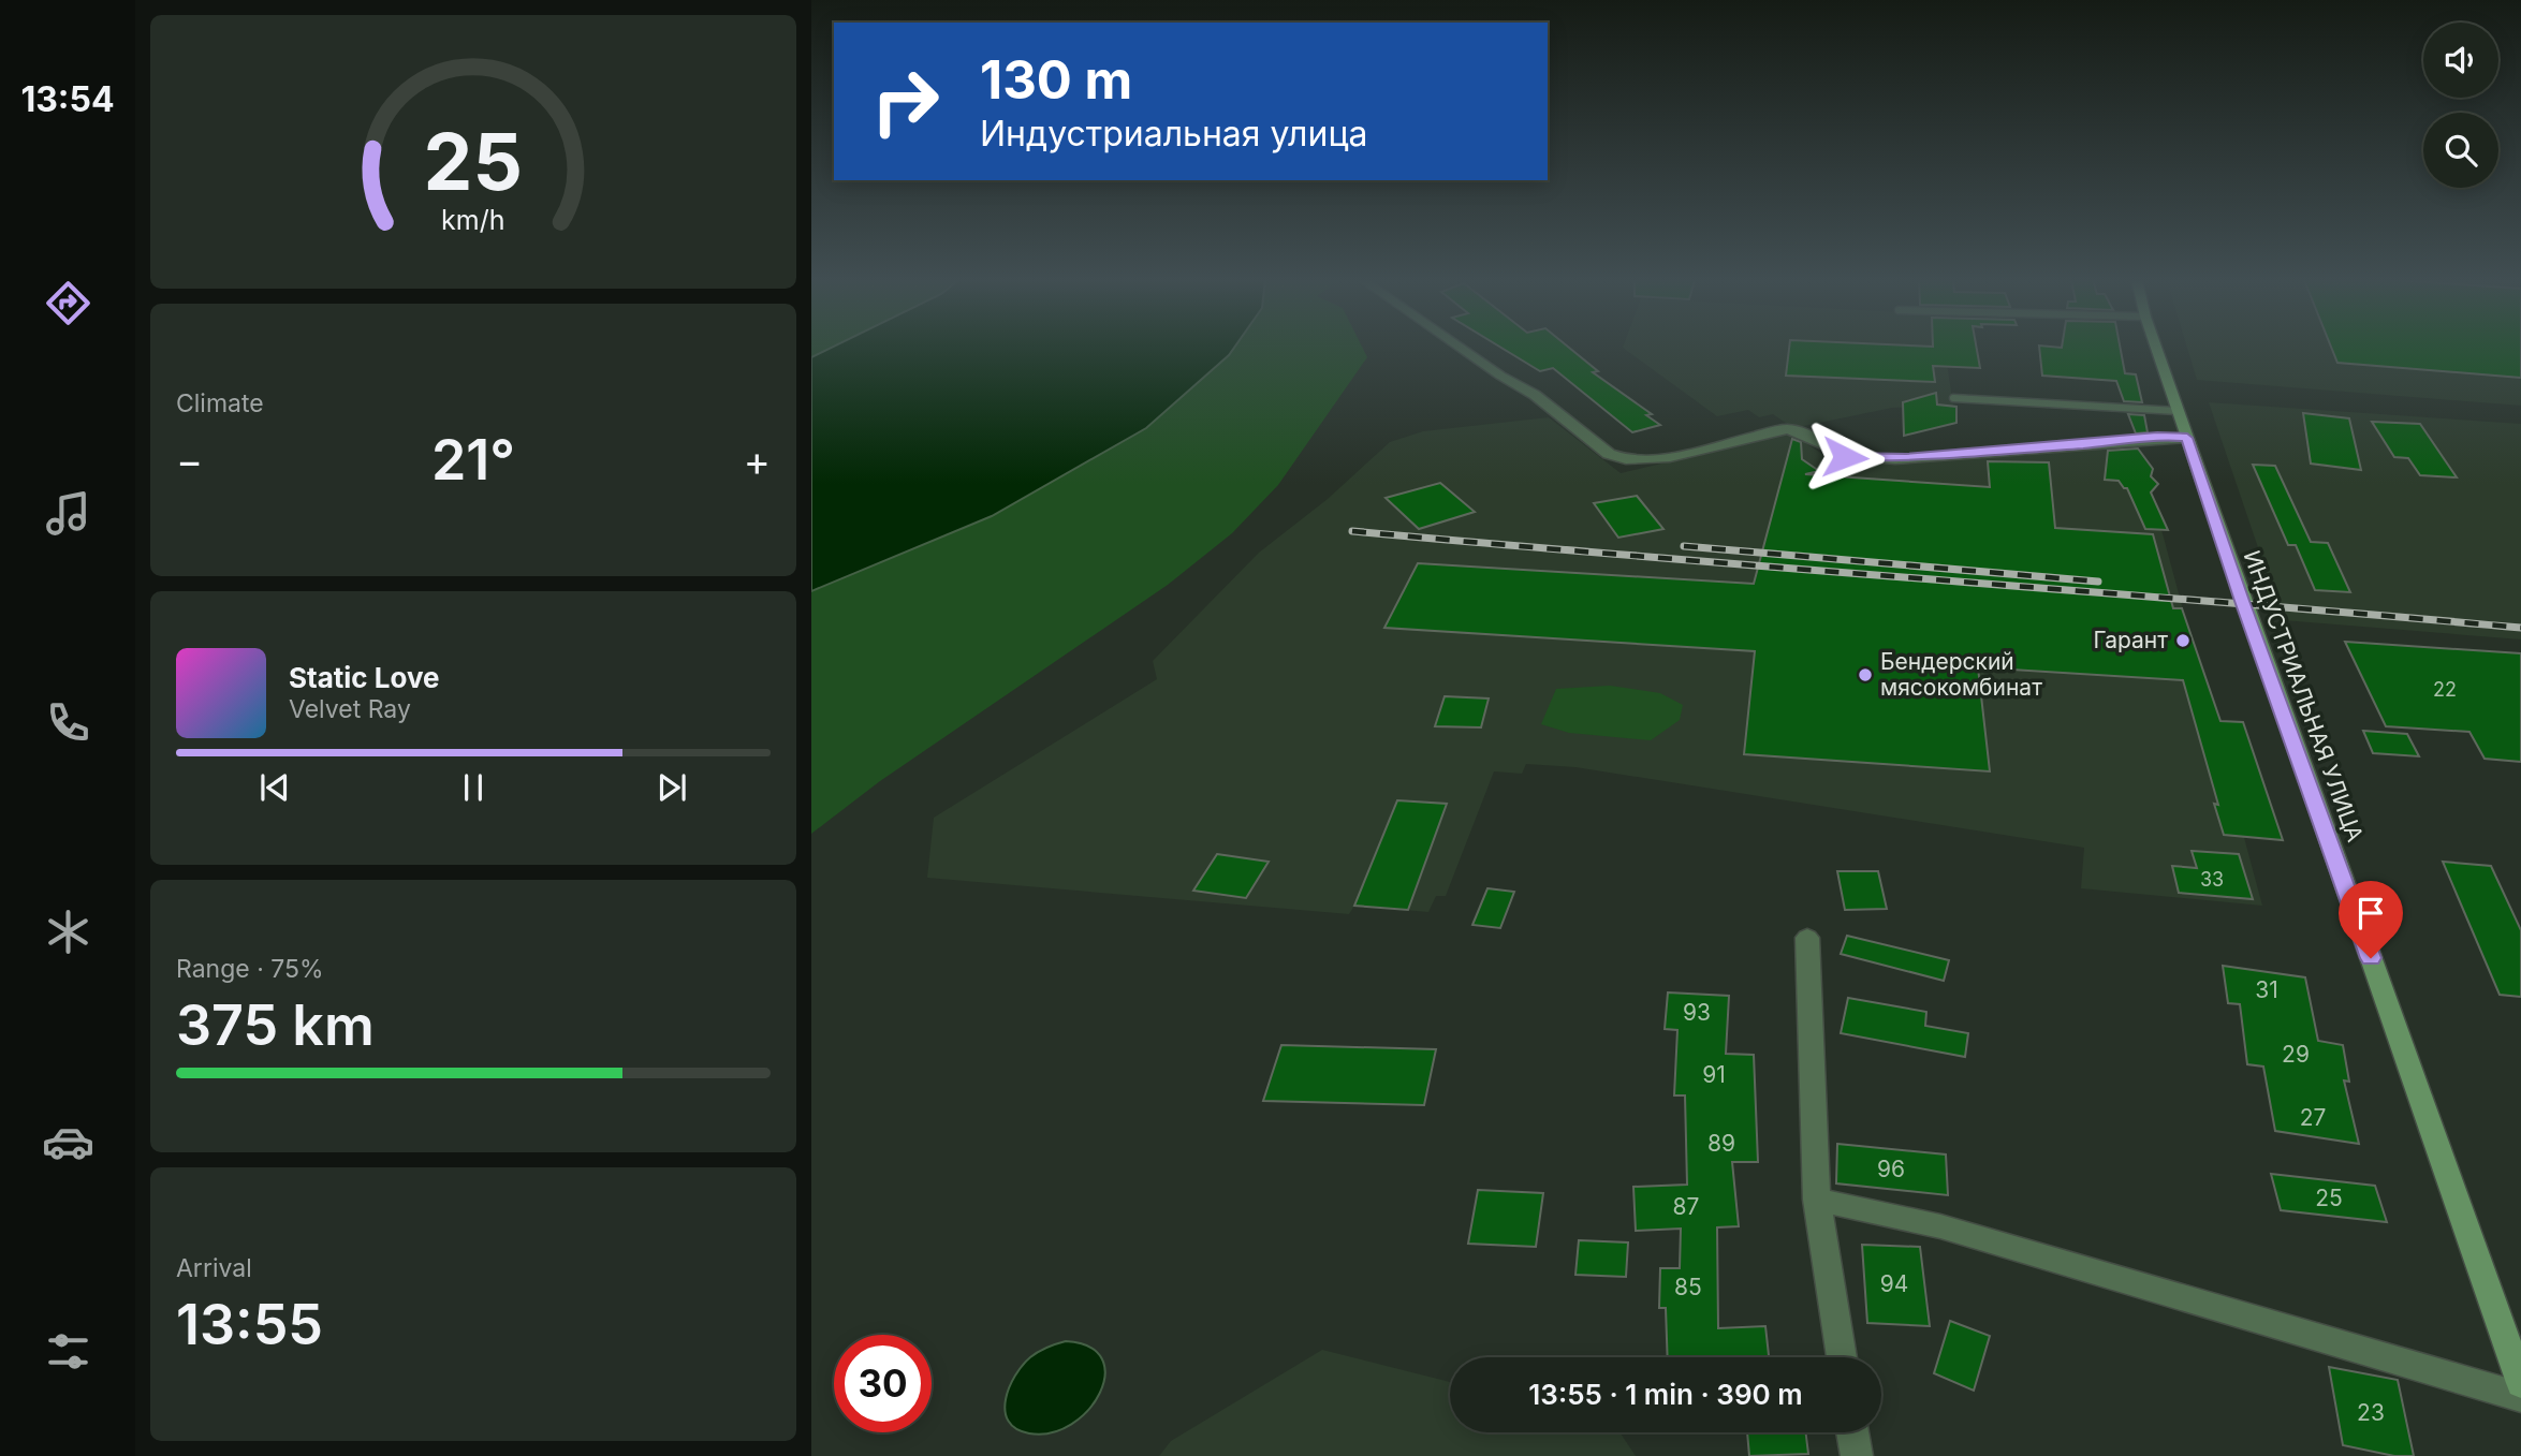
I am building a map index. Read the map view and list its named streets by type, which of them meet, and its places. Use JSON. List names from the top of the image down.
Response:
{
  "streets": {
    "main road": ["ИНДУСТРИАЛЬНАЯ УЛИЦА"]
  },
  "places": ["Гарант", "Бендерский мясокомбинат"],
  "house_numbers": [
    "22",
    "33",
    "31",
    "93",
    "29",
    "91",
    "27",
    "89",
    "96",
    "25",
    "87",
    "94",
    "85",
    "23"
  ],
  "page": {
    "tabs": "13:54",
    "turn": ["130 m", "Индустриальная улица"],
    "tile": [
      "Climate",
      ["Range · 75%", "375 km"],
      ["Arrival", "13:55"]
    ],
    "heat": ["−", "21°", "+"],
    "song": ["Static Love", "Velvet Ray"],
    "limit": "30",
    "trip": "13:55 · 1 min · 390 m",
    "gauge": ["25", "km/h"]
  }
}
